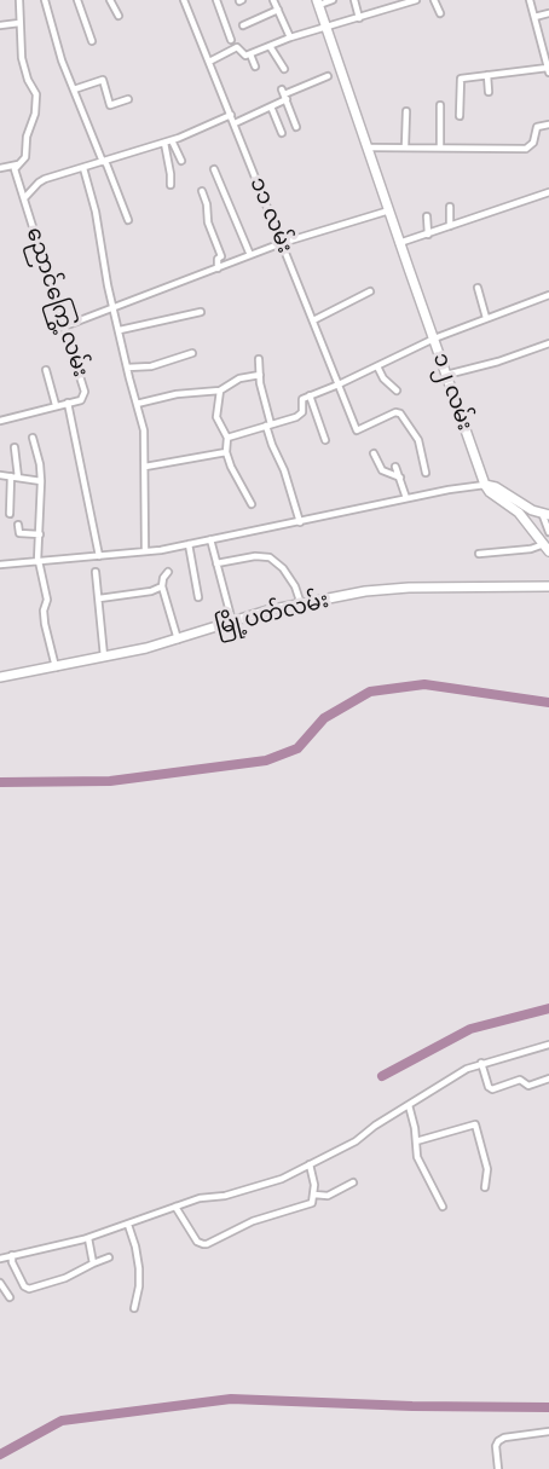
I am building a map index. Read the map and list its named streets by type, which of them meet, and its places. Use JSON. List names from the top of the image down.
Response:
{
  "streets": {
    "main road": ["၁၂ လမ်း", "မြို့ပတ်လမ်း"],
    "street": ["၁၁ လမ်း", "ညောင်ကြွေ့လမ်း"]
  }
}
